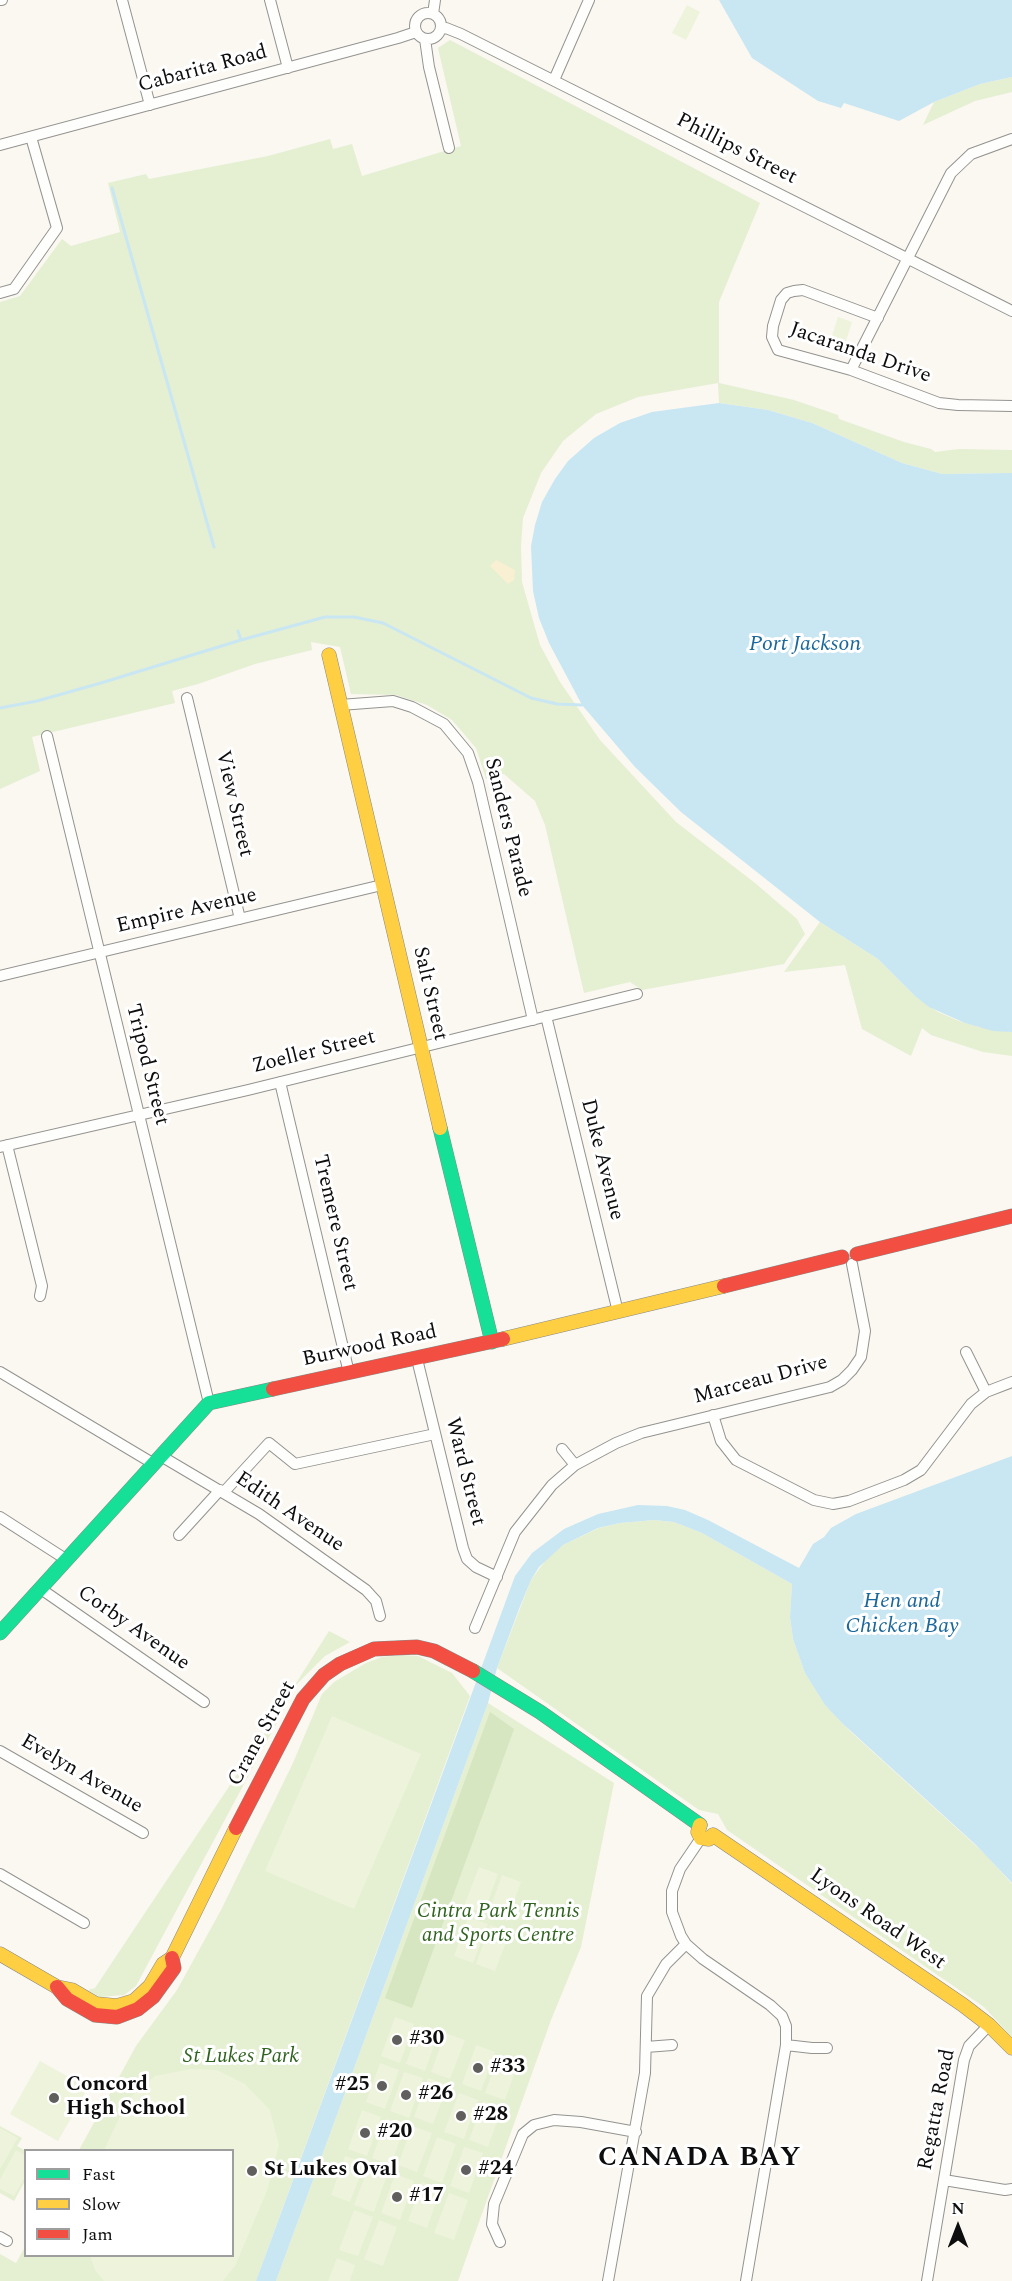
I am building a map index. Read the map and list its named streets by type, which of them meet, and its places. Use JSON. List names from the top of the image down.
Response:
{
  "streets": {
    "street": [
      "Cabarita Road",
      "Phillips Street",
      "Jacaranda Drive",
      "View Street",
      "Sanders Parade",
      "Empire Avenue",
      "Salt Street",
      "Zoeller Street",
      "Tripod Street",
      "Duke Avenue",
      "Tremere Street",
      "Burwood Road",
      "Marceau Drive",
      "Ward Street",
      "Edith Avenue",
      "Corby Avenue",
      "Crane Street",
      "Evelyn Avenue",
      "Lyons Road West",
      "Regatta Road"
    ]
  },
  "crossings": [
    ["Cabarita Road", "Phillips Street"],
    ["View Street", "Empire Avenue"],
    ["Sanders Parade", "Salt Street"],
    ["Sanders Parade", "Zoeller Street"],
    ["Empire Avenue", "Salt Street"],
    ["Empire Avenue", "Tripod Street"],
    ["Salt Street", "Zoeller Street"],
    ["Salt Street", "Burwood Road"],
    ["Zoeller Street", "Tripod Street"],
    ["Zoeller Street", "Duke Avenue"],
    ["Zoeller Street", "Tremere Street"],
    ["Tripod Street", "Burwood Road"],
    ["Duke Avenue", "Burwood Road"],
    ["Tremere Street", "Burwood Road"],
    ["Burwood Road", "Marceau Drive"],
    ["Burwood Road", "Ward Street"],
    ["Marceau Drive", "Ward Street"],
    ["Crane Street", "Lyons Road West"],
    ["Lyons Road West", "Regatta Road"]
  ],
  "districts": ["CANADA BAY"],
  "water": ["Port Jackson", "Hen and Chicken Bay"],
  "parks": ["Cintra Park Tennis and Sports Centre", "St Lukes Park"],
  "places": [
    "#30",
    "#33",
    "#25",
    "#26",
    "Concord High School",
    "#28",
    "#20",
    "#24",
    "St Lukes Oval",
    "#17"
  ],
  "legend": ["Fast", "Slow", "Jam"],
  "north": "top"
}
